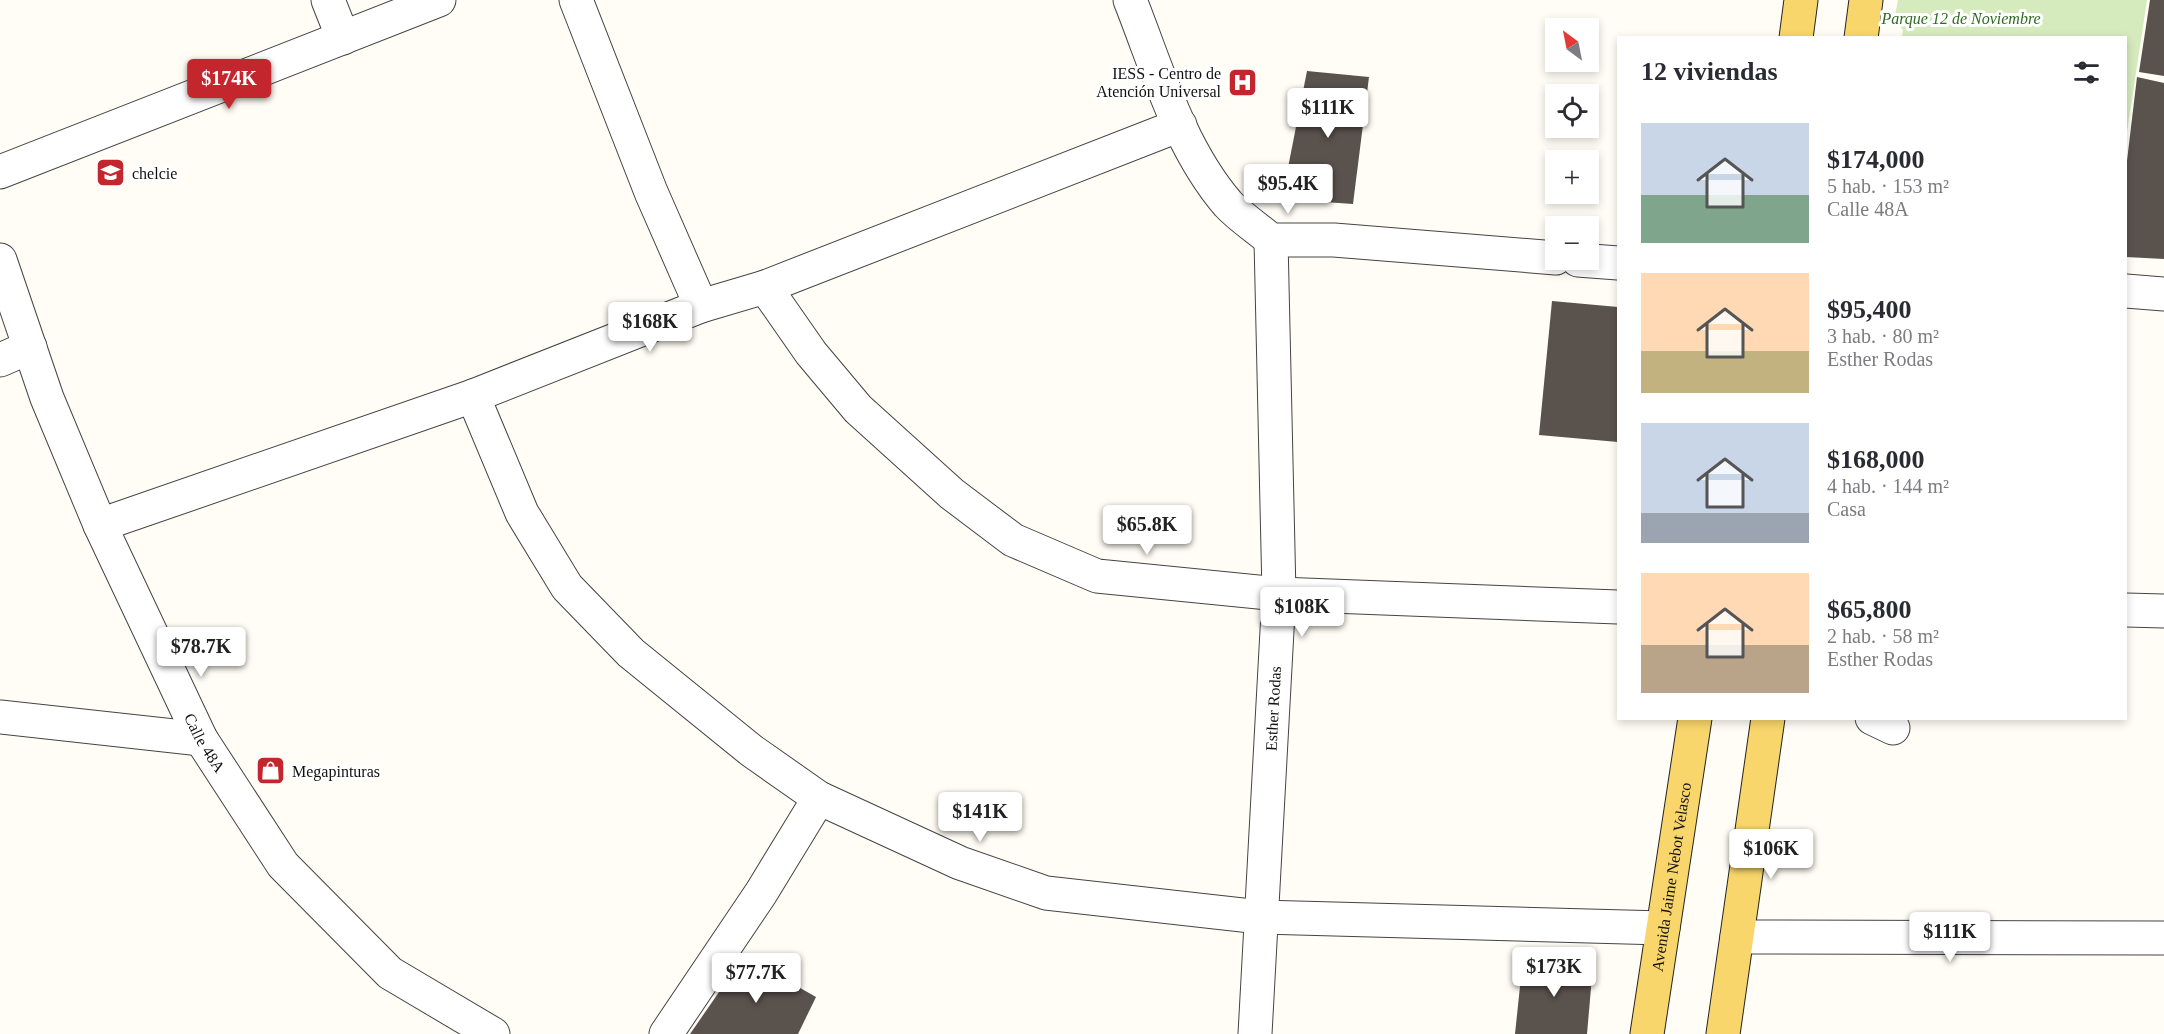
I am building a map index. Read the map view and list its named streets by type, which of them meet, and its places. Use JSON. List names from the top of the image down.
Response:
{
  "streets": {
    "main road": ["Avenida Jaime Nebot Velasco"],
    "street": ["Esther Rodas", "Calle 48A"]
  },
  "parks": ["Parque 12 de Noviembre"],
  "places": {
    "hospital": ["IESS - Centro de Atención Universal"],
    "school or university": ["chelcie"],
    "shop": ["Megapinturas"]
  },
  "north": "top left",
  "page": {
    "map_buttons": ["+", "−"],
    "heading": "12 viviendas",
    "price": [
      "$174K",
      "$111K",
      "$95.4K",
      "$168K",
      "$65.8K",
      "$108K",
      "$78.7K",
      "$141K",
      "$106K",
      "$111K",
      "$173K",
      "$77.7K"
    ],
    "list": [
      {
        "name": "$174,000",
        "note": "5 hab. · 153 m² · Calle 48A"
      },
      {
        "name": "$95,400",
        "note": "3 hab. · 80 m² · Esther Rodas"
      },
      {
        "name": "$168,000",
        "note": "4 hab. · 144 m² · Casa"
      },
      {
        "name": "$65,800",
        "note": "2 hab. · 58 m² · Esther Rodas"
      }
    ]
  }
}
